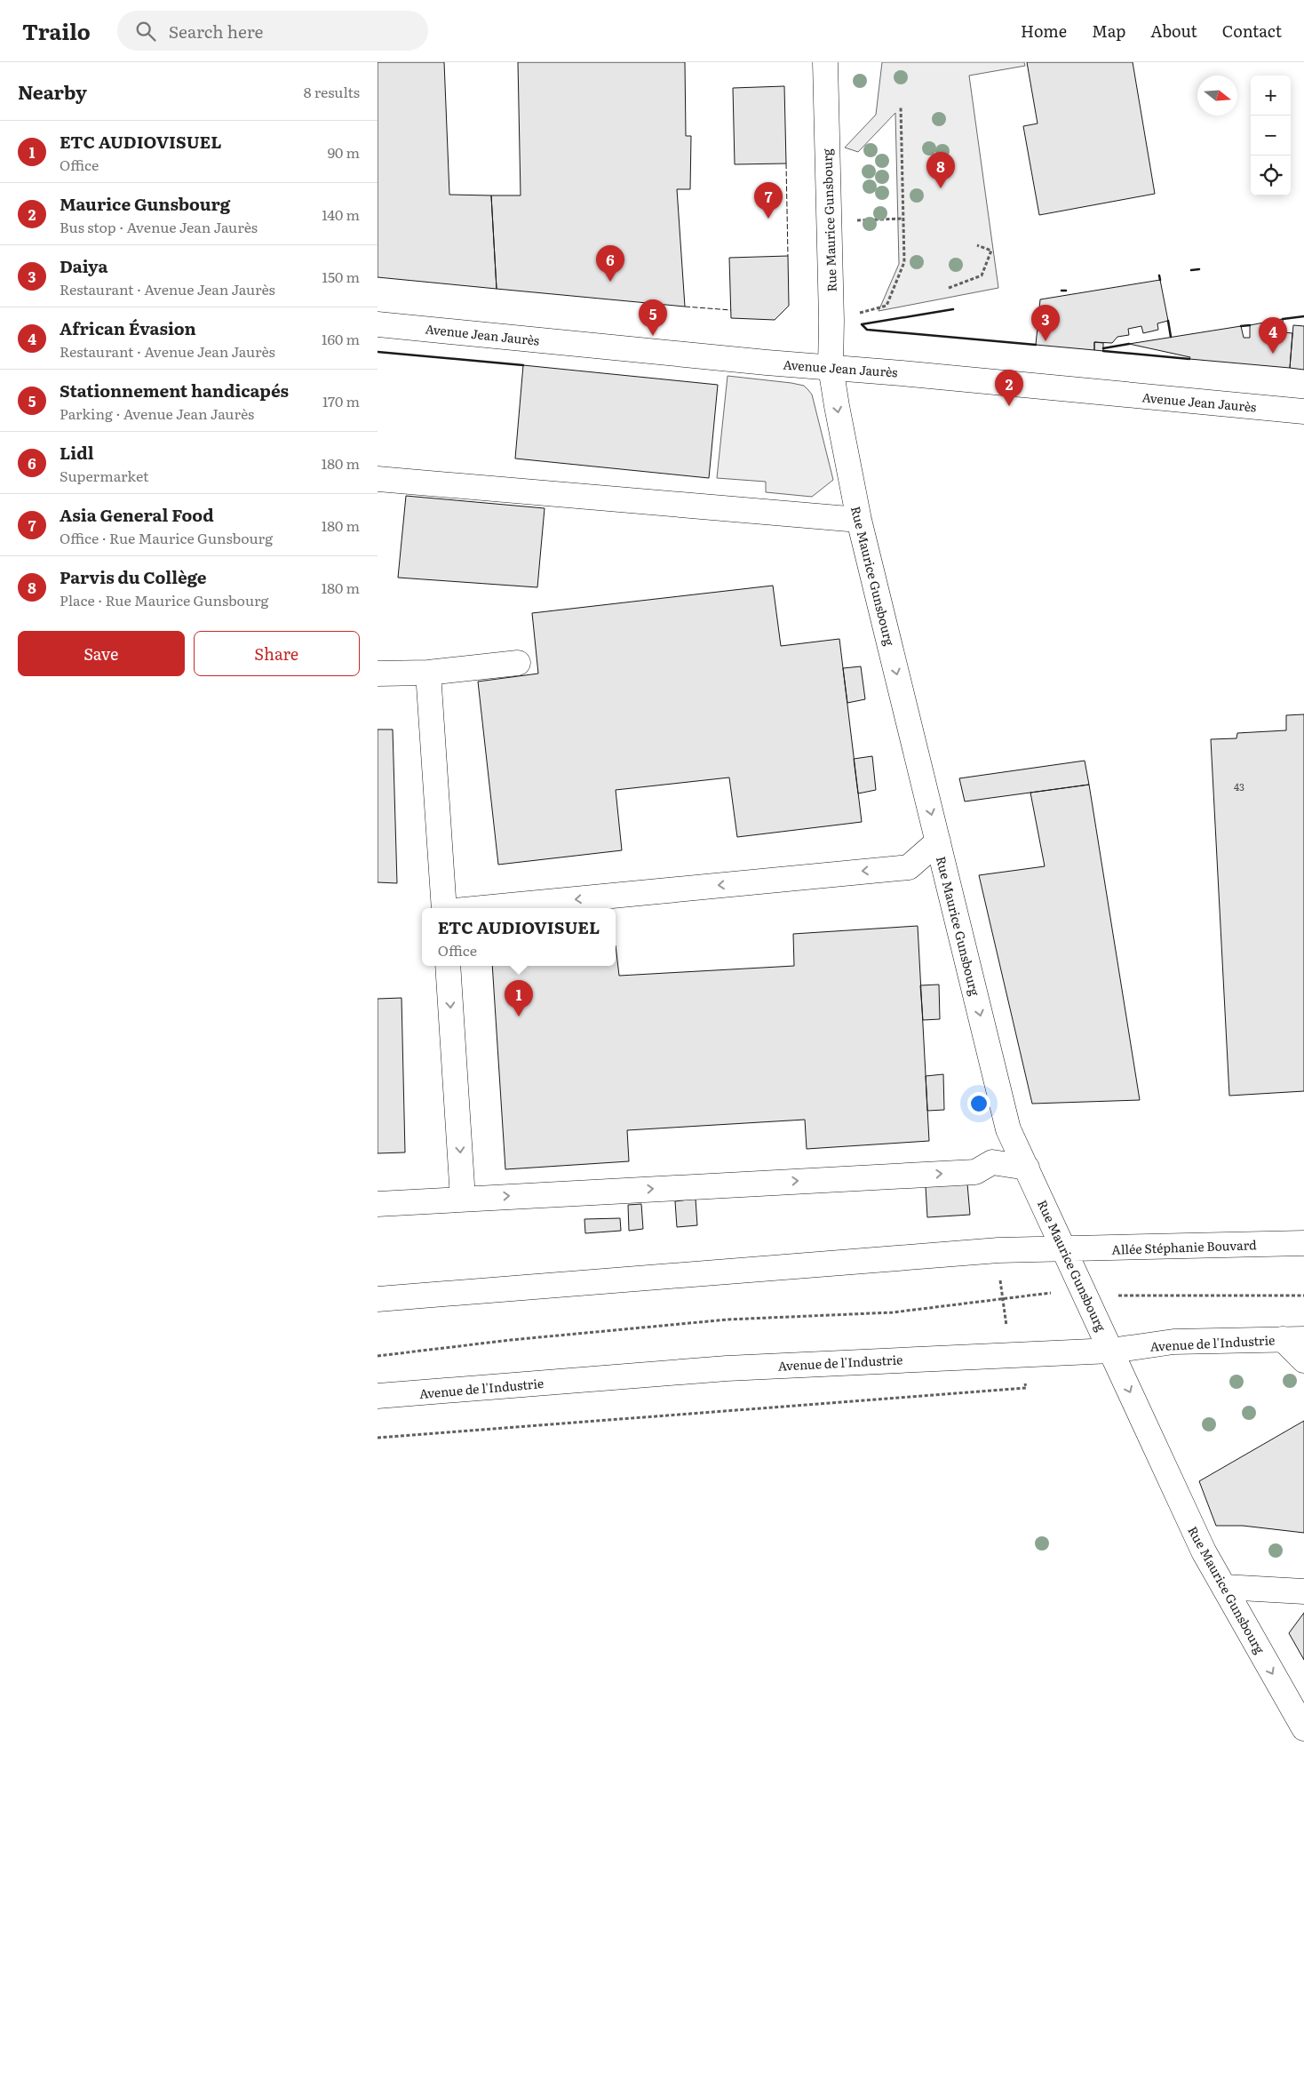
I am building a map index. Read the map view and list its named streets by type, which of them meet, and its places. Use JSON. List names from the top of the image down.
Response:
{
  "streets": {
    "street": [
      "Rue Maurice Gunsbourg",
      "Avenue Jean Jaurès",
      "Allée Stéphanie Bouvard",
      "Avenue de l'Industrie"
    ]
  },
  "crossings": [
    ["Rue Maurice Gunsbourg", "Avenue Jean Jaurès"],
    ["Rue Maurice Gunsbourg", "Allée Stéphanie Bouvard"],
    ["Rue Maurice Gunsbourg", "Avenue de l'Industrie"]
  ],
  "one_way": ["Rue Maurice Gunsbourg"],
  "house_numbers": ["43"],
  "north": "right",
  "page": {
    "header": "Trailo",
    "search": "Search here",
    "nav": [
      "Home",
      "Map",
      "About",
      "Contact"
    ],
    "heading": ["Nearby", "8 results"],
    "map_buttons": ["+", "−"],
    "list": [
      {
        "mark": "1",
        "name": "ETC AUDIOVISUEL",
        "note": "Office",
        "value": "90 m"
      },
      {
        "mark": "2",
        "name": "Maurice Gunsbourg",
        "note": "Bus stop · Avenue Jean Jaurès",
        "value": "140 m"
      },
      {
        "mark": "3",
        "name": "Daiya",
        "note": "Restaurant · Avenue Jean Jaurès",
        "value": "150 m"
      },
      {
        "mark": "4",
        "name": "African Évasion",
        "note": "Restaurant · Avenue Jean Jaurès",
        "value": "160 m"
      },
      {
        "mark": "5",
        "name": "Stationnement handicapés",
        "note": "Parking · Avenue Jean Jaurès",
        "value": "170 m"
      },
      {
        "mark": "6",
        "name": "Lidl",
        "note": "Supermarket",
        "value": "180 m"
      },
      {
        "mark": "7",
        "name": "Asia General Food",
        "note": "Office · Rue Maurice Gunsbourg",
        "value": "180 m"
      },
      {
        "mark": "8",
        "name": "Parvis du Collège",
        "note": "Place · Rue Maurice Gunsbourg",
        "value": "180 m"
      }
    ],
    "pins": [
      "8",
      "7",
      "6",
      "5",
      "3",
      "4",
      "2",
      "1"
    ],
    "buttons": ["Save", "Share"],
    "popup": ["ETC AUDIOVISUEL", "Office"]
  }
}
